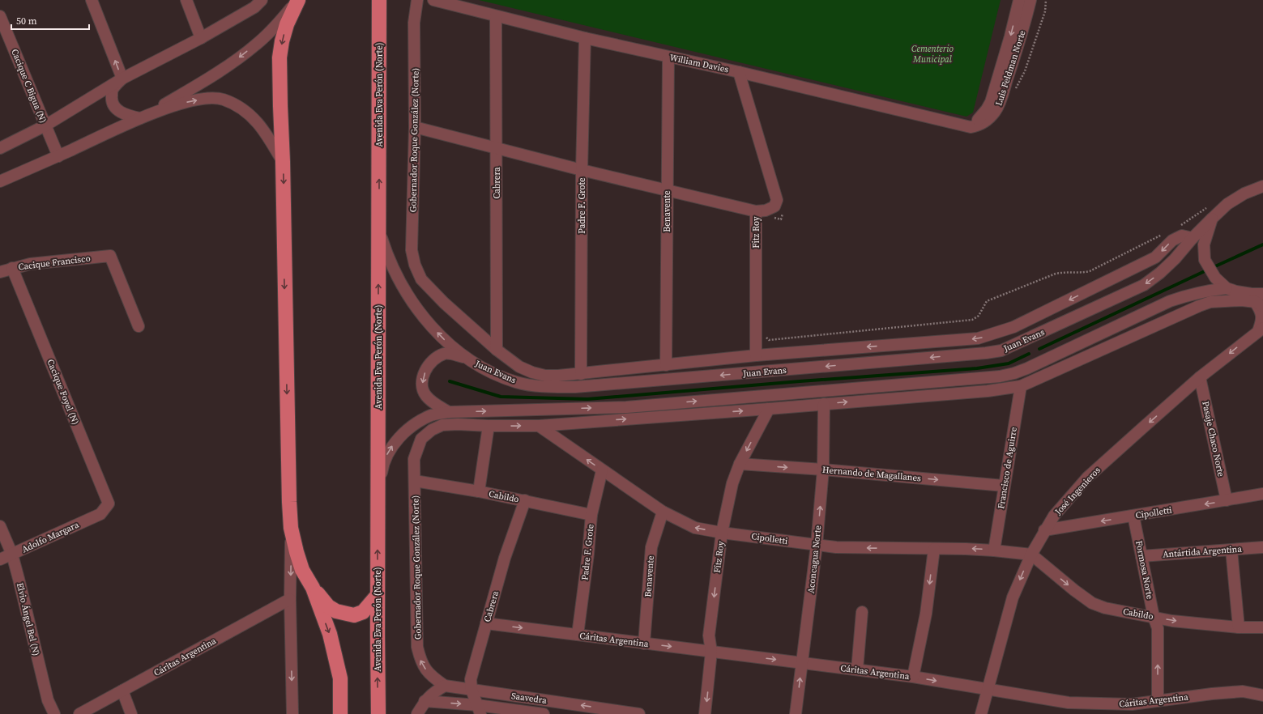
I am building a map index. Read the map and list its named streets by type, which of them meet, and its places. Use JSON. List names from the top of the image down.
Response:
{
  "streets": {
    "main road": ["Avenida Eva Perón (Norte)"],
    "street": [
      "William Davies",
      "Luis Feldman Norte",
      "Cacique C Bigua (N)",
      "Gobernador Roque González (Norte)",
      "Cabrera",
      "Padre F. Grote",
      "Benavente",
      "Fitz Roy",
      "Cacique Francisco",
      "Juan Evans",
      "Cacique Foyel (N)",
      "Pasaje Chaco Norte",
      "Francisco de Aguirre",
      "Hernando de Magallanes",
      "José Ingenieros",
      "Cabildo",
      "Cipolletti",
      "Adolfo Margara",
      "Antártida Argentina",
      "Aconcagua Norte",
      "Formosa Norte",
      "Elvio Ángel Bel (N)",
      "Cáritas Argentina",
      "Saavedra"
    ]
  },
  "crossings": [
    ["William Davies", "Luis Feldman Norte"],
    ["William Davies", "Cabrera"],
    ["William Davies", "Padre F. Grote"],
    ["William Davies", "Benavente"],
    ["William Davies", "Fitz Roy"],
    ["Avenida Eva Perón (Norte)", "Juan Evans"],
    ["Gobernador Roque González (Norte)", "Juan Evans"],
    ["Gobernador Roque González (Norte)", "Cabildo"],
    ["Gobernador Roque González (Norte)", "Saavedra"],
    ["Cabrera", "Juan Evans"],
    ["Cabrera", "Cabildo"],
    ["Cabrera", "Cáritas Argentina"],
    ["Cabrera", "Saavedra"],
    ["Padre F. Grote", "Juan Evans"],
    ["Padre F. Grote", "Cabildo"],
    ["Padre F. Grote", "Cipolletti"],
    ["Padre F. Grote", "Cáritas Argentina"],
    ["Benavente", "Juan Evans"],
    ["Benavente", "Cipolletti"],
    ["Benavente", "Cáritas Argentina"],
    ["Fitz Roy", "Juan Evans"],
    ["Fitz Roy", "Hernando de Magallanes"],
    ["Fitz Roy", "Cipolletti"],
    ["Fitz Roy", "Cáritas Argentina"],
    ["Cacique Francisco", "Cacique Foyel (N)"],
    ["Cacique Foyel (N)", "Adolfo Margara"],
    ["Pasaje Chaco Norte", "José Ingenieros"],
    ["Pasaje Chaco Norte", "Cipolletti"],
    ["Francisco de Aguirre", "Hernando de Magallanes"],
    ["Francisco de Aguirre", "Cipolletti"],
    ["Hernando de Magallanes", "Aconcagua Norte"],
    ["José Ingenieros", "Cabildo"],
    ["José Ingenieros", "Cipolletti"],
    ["José Ingenieros", "Cáritas Argentina"],
    ["Cabildo", "Cipolletti"],
    ["Cabildo", "Formosa Norte"],
    ["Cipolletti", "Aconcagua Norte"],
    ["Cipolletti", "Formosa Norte"],
    ["Adolfo Margara", "Elvio Ángel Bel (N)"],
    ["Antártida Argentina", "Formosa Norte"],
    ["Aconcagua Norte", "Cáritas Argentina"],
    ["Formosa Norte", "Cáritas Argentina"]
  ],
  "one_way": [
    "Fitz Roy",
    "José Ingenieros",
    "Cabildo",
    "Aconcagua Norte"
  ],
  "parks": ["Cementerio Municipal"],
  "scale_bar": "50 m"
}
